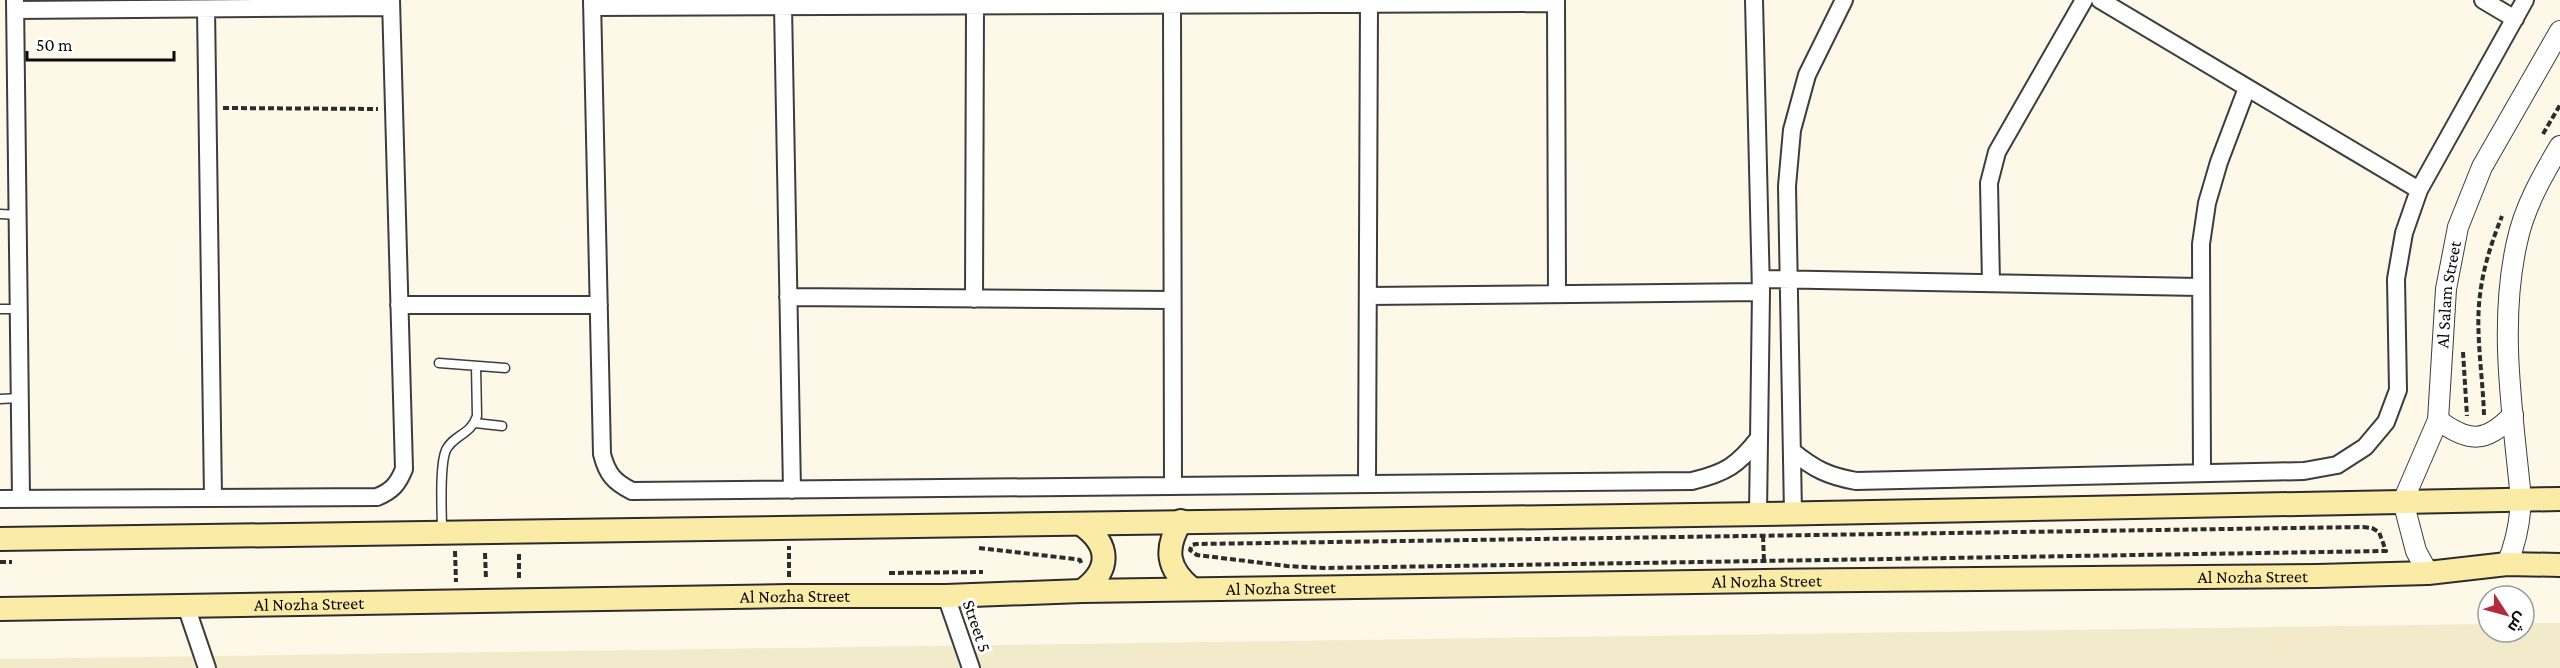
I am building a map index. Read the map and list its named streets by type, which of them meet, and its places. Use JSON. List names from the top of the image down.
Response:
{
  "streets": {
    "main road": ["Al Nozha Street"],
    "street": ["Al Salam Street", "Street 5"]
  },
  "crossings": [
    ["Al Nozha Street", "Street 5"]
  ],
  "scale_bar": "50 m",
  "north": "bottom right"
}
